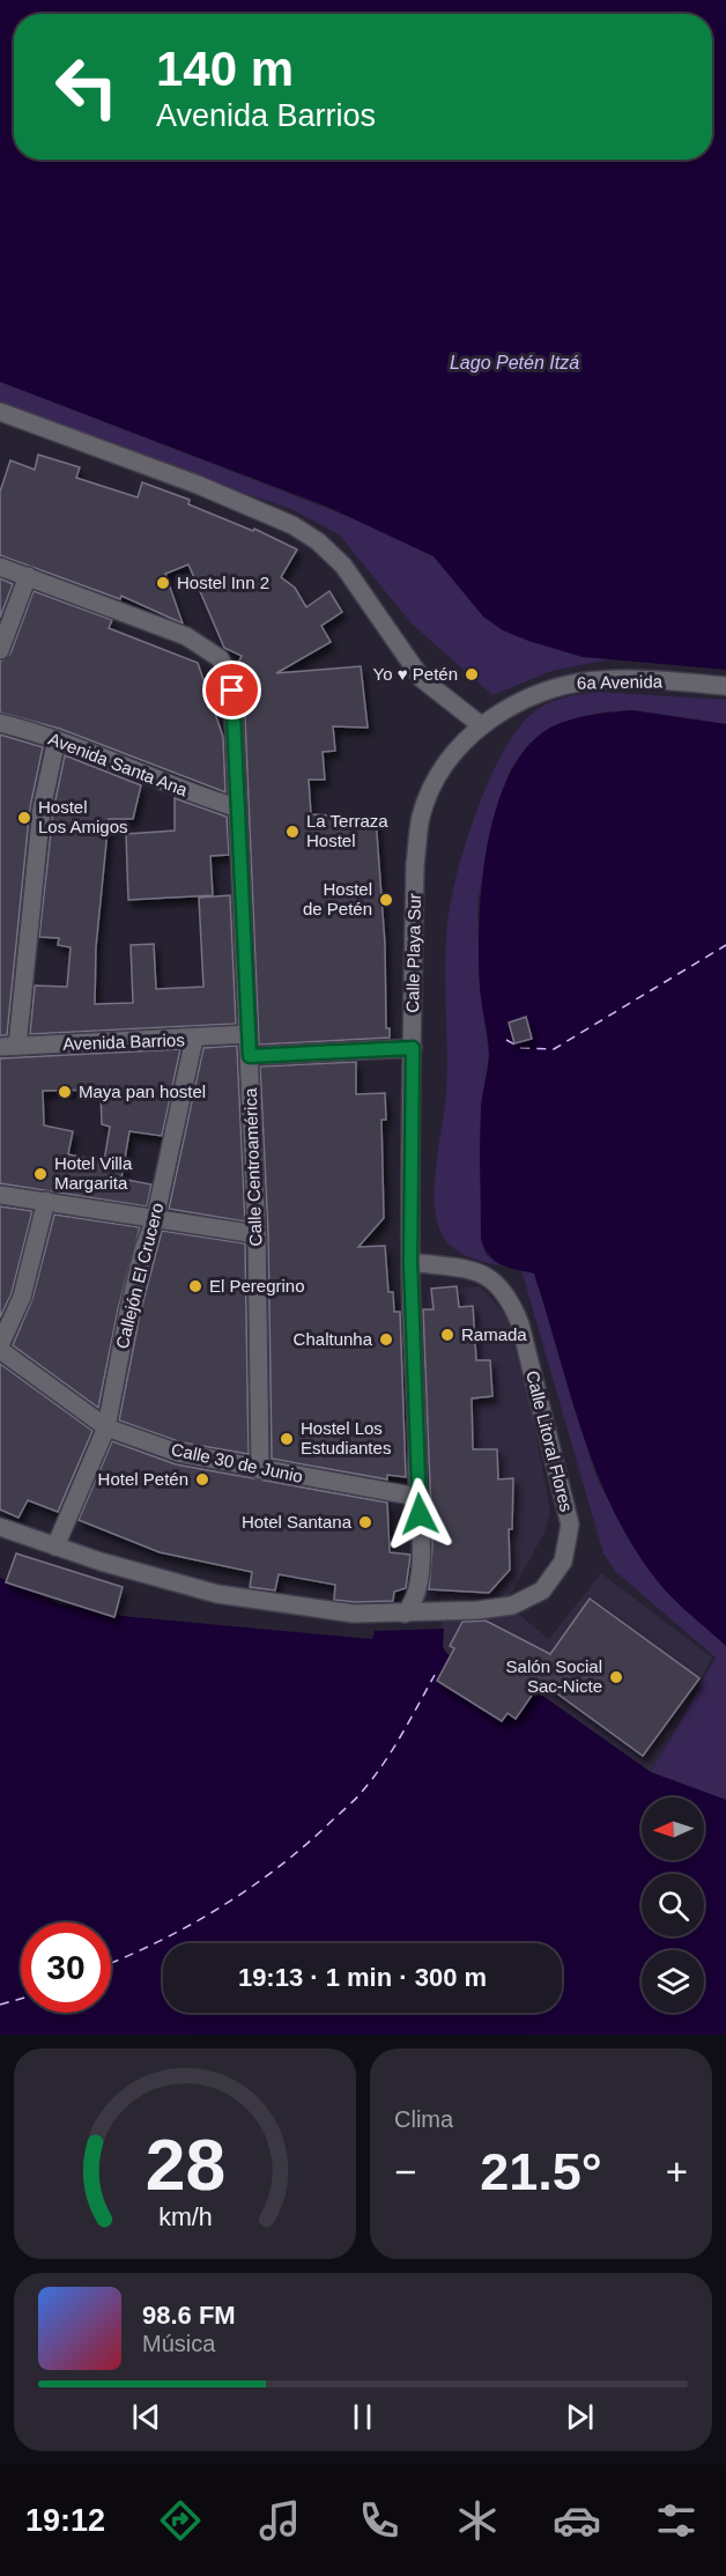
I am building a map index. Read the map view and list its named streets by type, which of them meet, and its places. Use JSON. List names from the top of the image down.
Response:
{
  "streets": {
    "street": [
      "6a Avenida",
      "Avenida Santa Ana",
      "Calle Playa Sur",
      "Avenida Barrios",
      "Calle Centroamérica",
      "Callejón El Crucero",
      "Calle Litoral Flores",
      "Calle 30 de Junio"
    ]
  },
  "crossings": [
    ["6a Avenida", "Calle Playa Sur"],
    ["Avenida Santa Ana", "Calle Centroamérica"],
    ["Calle Playa Sur", "Calle Litoral Flores"],
    ["Calle Playa Sur", "Calle 30 de Junio"],
    ["Avenida Barrios", "Calle Centroamérica"],
    ["Avenida Barrios", "Callejón El Crucero"],
    ["Calle Centroamérica", "Calle 30 de Junio"],
    ["Callejón El Crucero", "Calle Litoral Flores"],
    ["Callejón El Crucero", "Calle 30 de Junio"]
  ],
  "water": ["Lago Petén Itzá"],
  "places": [
    "Hostel Inn 2",
    "Yo ♥ Petén",
    "Hostel Los Amigos",
    "La Terraza Hostel",
    "Hostel de Petén",
    "Maya pan hostel",
    "Hotel Villa Margarita",
    "El Peregrino",
    "Ramada",
    "Chaltunha",
    "Hostel Los Estudiantes",
    "Hotel Petén",
    "Hotel Santana",
    "Salón Social Sac-Nicte"
  ],
  "north": "left",
  "page": {
    "turn": ["140 m", "Avenida Barrios"],
    "limit": "30",
    "trip": "19:13 · 1 min · 300 m",
    "tile": "Clima",
    "heat": ["−", "21.5°", "+"],
    "song": ["98.6 FM", "Música"],
    "tabs": "19:12",
    "gauge": ["28", "km/h"]
  }
}
